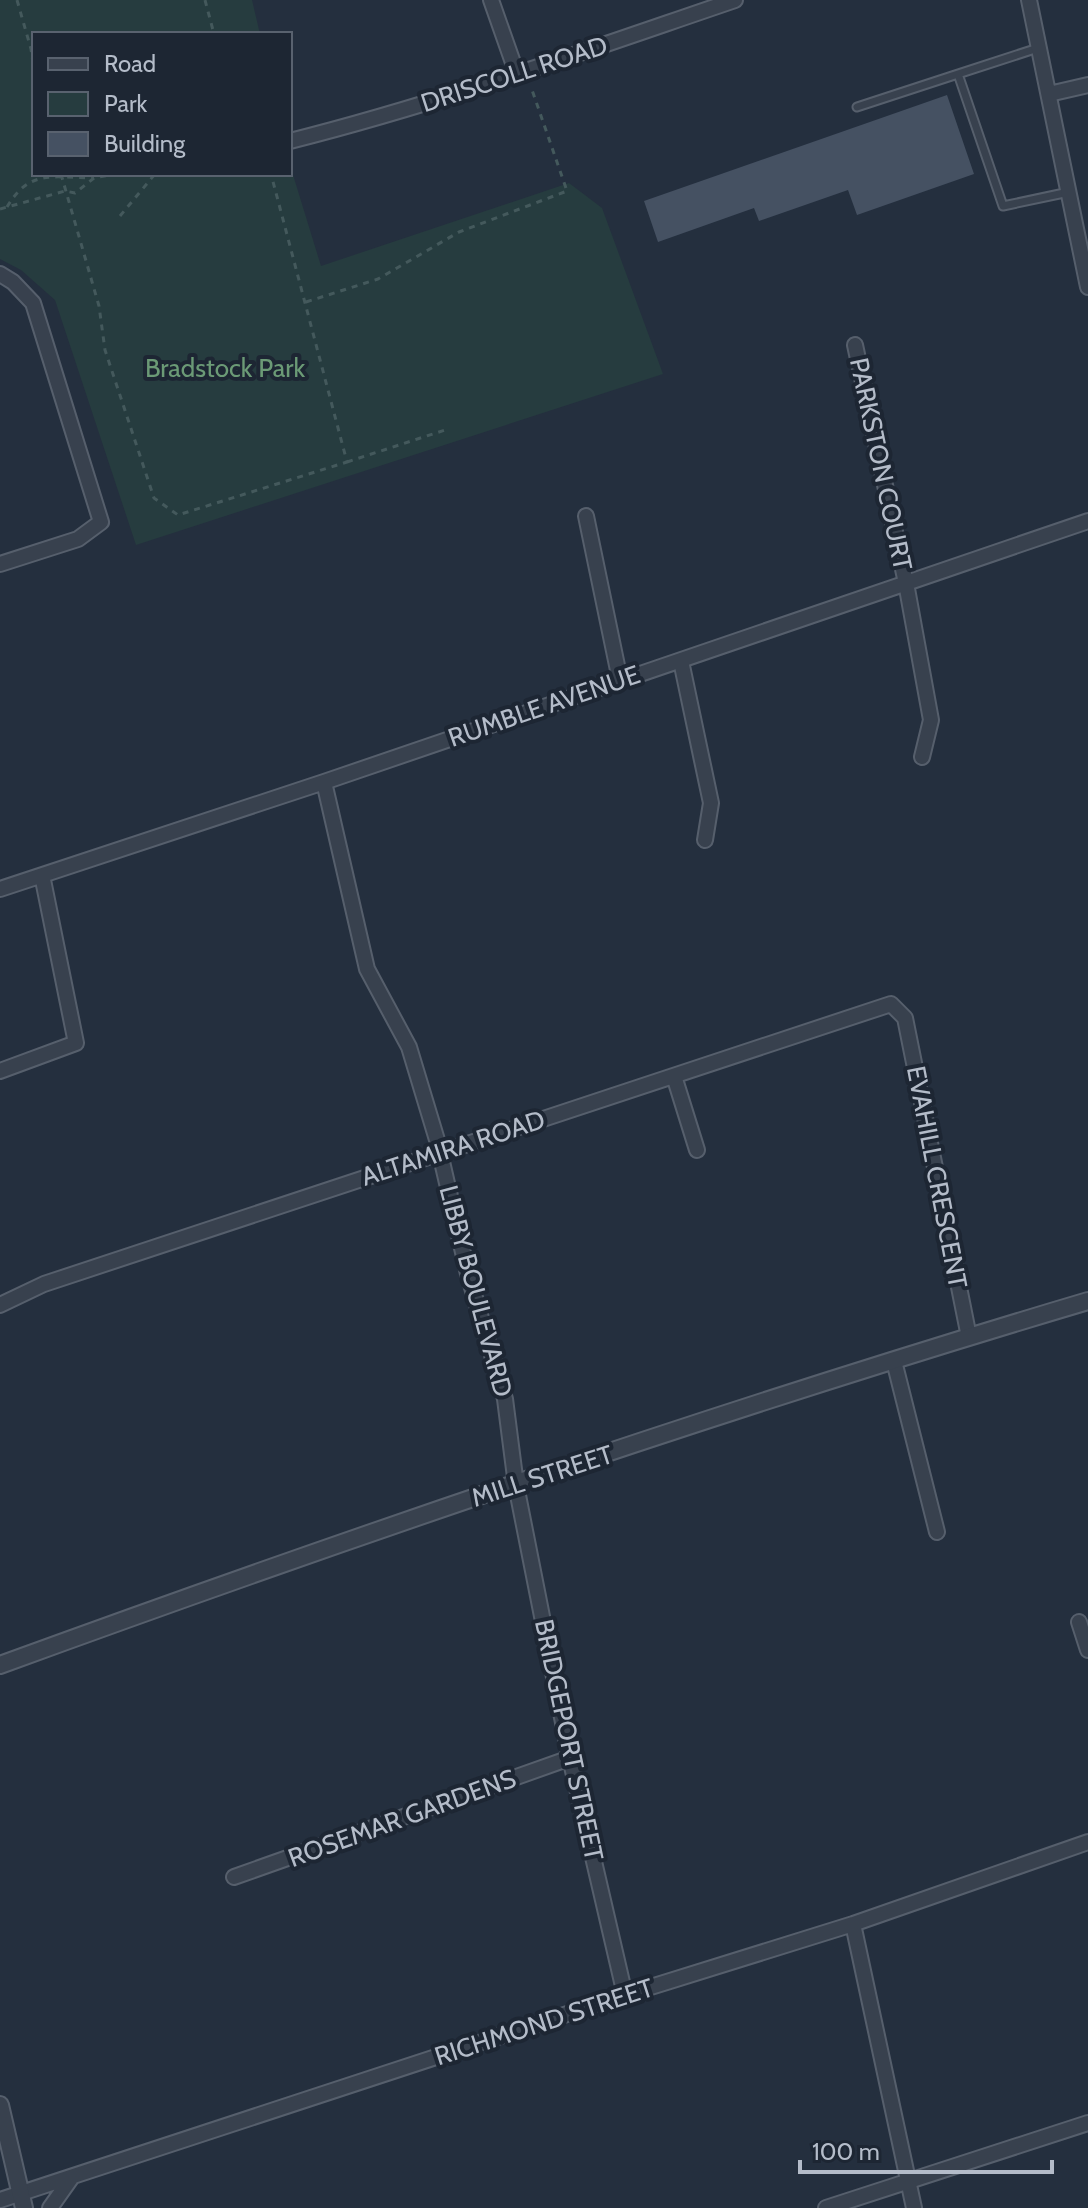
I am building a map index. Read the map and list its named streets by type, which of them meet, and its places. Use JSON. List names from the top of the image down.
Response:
{
  "streets": {
    "street": [
      "DRISCOLL ROAD",
      "PARKSTON COURT",
      "RUMBLE AVENUE",
      "ALTAMIRA ROAD",
      "EVAHILL CRESCENT",
      "LIBBY BOULEVARD",
      "MILL STREET",
      "BRIDGEPORT STREET",
      "ROSEMAR GARDENS",
      "RICHMOND STREET"
    ]
  },
  "crossings": [
    ["PARKSTON COURT", "RUMBLE AVENUE"],
    ["RUMBLE AVENUE", "LIBBY BOULEVARD"],
    ["ALTAMIRA ROAD", "EVAHILL CRESCENT"],
    ["ALTAMIRA ROAD", "LIBBY BOULEVARD"],
    ["EVAHILL CRESCENT", "MILL STREET"],
    ["LIBBY BOULEVARD", "MILL STREET"],
    ["LIBBY BOULEVARD", "BRIDGEPORT STREET"],
    ["MILL STREET", "BRIDGEPORT STREET"],
    ["BRIDGEPORT STREET", "ROSEMAR GARDENS"],
    ["BRIDGEPORT STREET", "RICHMOND STREET"]
  ],
  "parks": ["Bradstock Park"],
  "legend": ["Road", "Park", "Building"],
  "scale_bar": "100 m"
}
